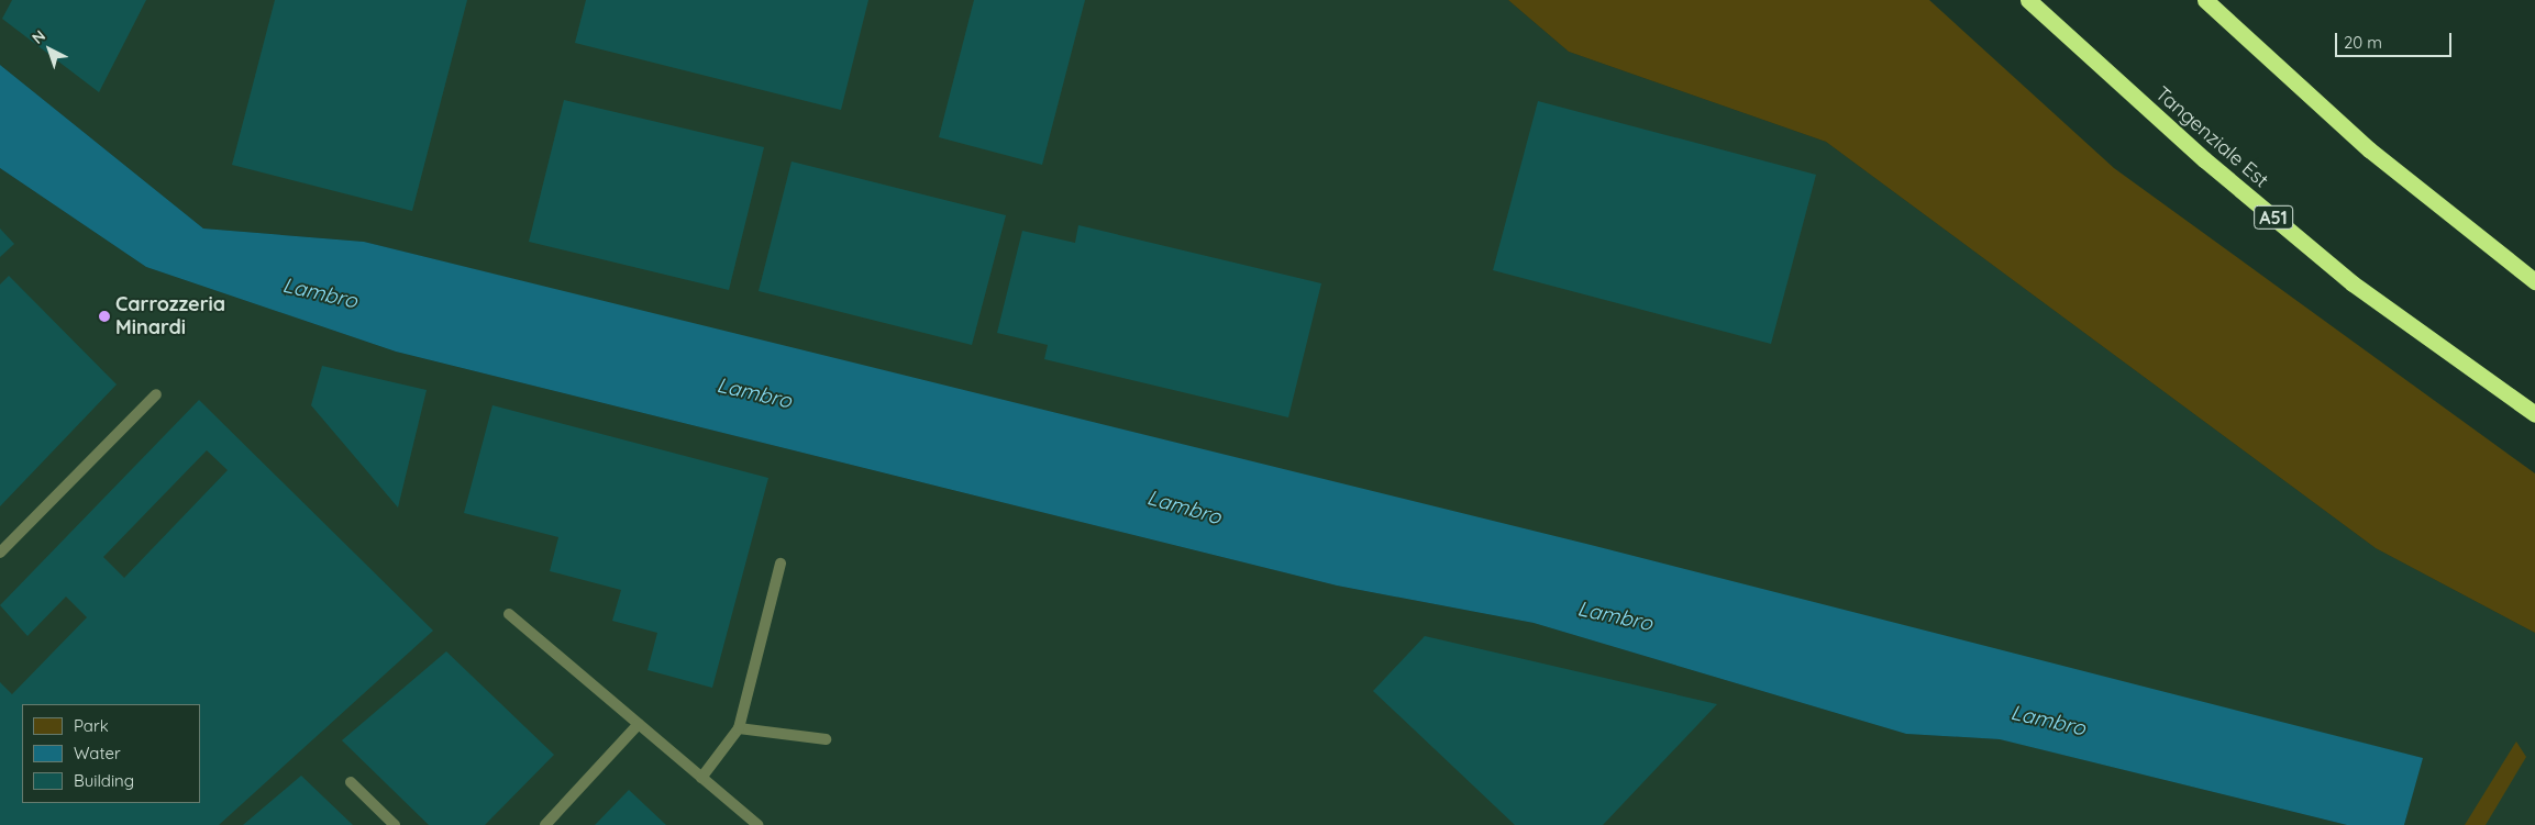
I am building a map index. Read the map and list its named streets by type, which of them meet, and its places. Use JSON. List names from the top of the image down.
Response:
{
  "streets": {
    "highway": ["Tangenziale Est", "A51"]
  },
  "water": ["Lambro"],
  "places": ["Carrozzeria Minardi"],
  "legend": ["Park", "Water", "Building"],
  "scale_bar": "20 m",
  "north": "top left"
}
